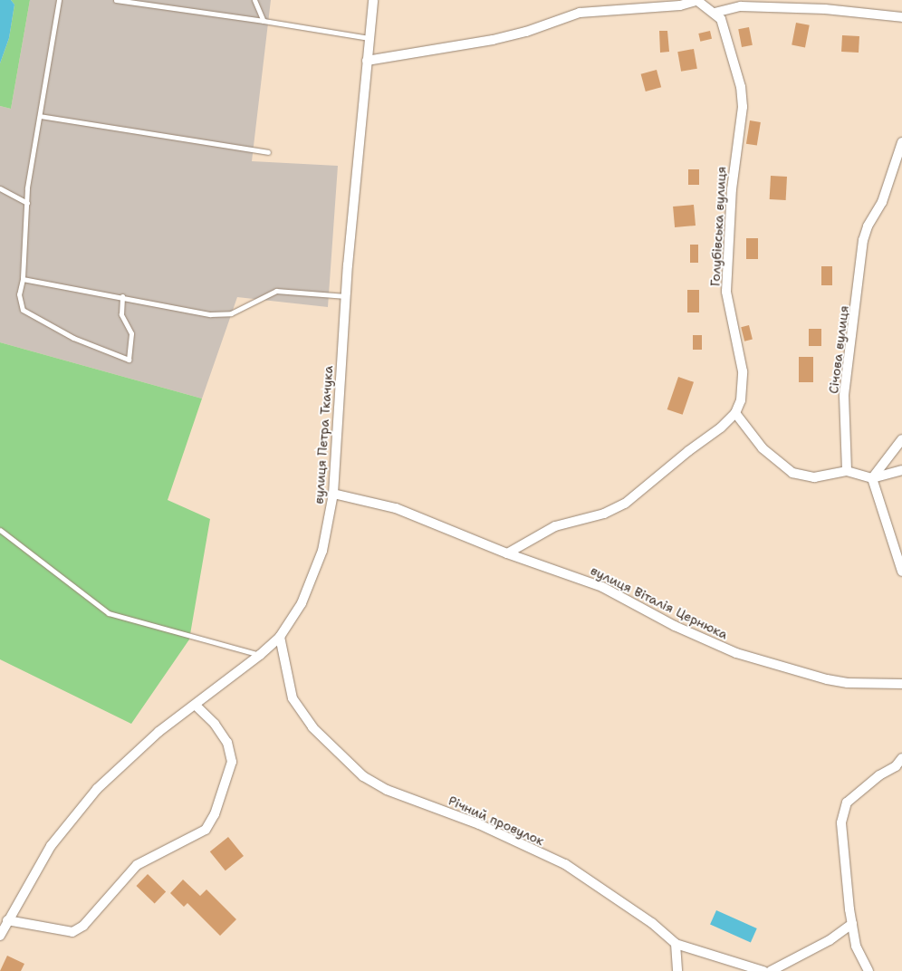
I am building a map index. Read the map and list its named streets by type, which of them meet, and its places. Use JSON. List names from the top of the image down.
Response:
{
  "streets": {
    "street": [
      "Голубівська вулиця",
      "Січова вулиця",
      "вулиця Петра Ткачука",
      "вулиця Віталія Цернюка",
      "Річний провулок"
    ]
  },
  "crossings": [
    ["вулиця Петра Ткачука", "вулиця Віталія Цернюка"],
    ["вулиця Петра Ткачука", "Річний провулок"]
  ]
}
